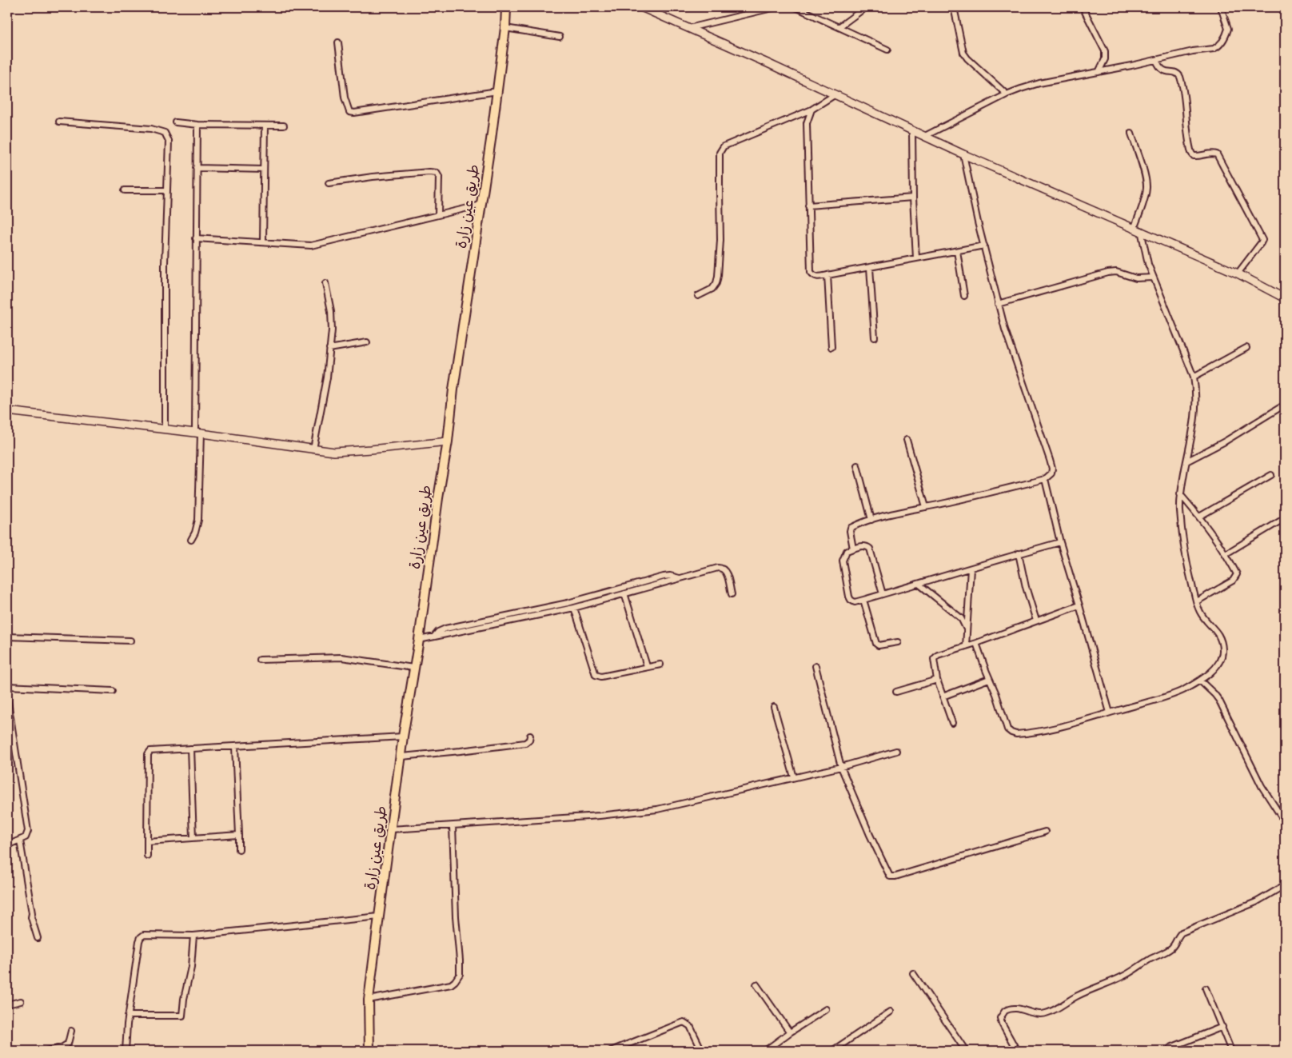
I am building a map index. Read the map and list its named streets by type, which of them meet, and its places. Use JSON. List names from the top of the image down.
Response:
{
  "streets": {
    "main road": ["طريق عين زارة"]
  }
}
